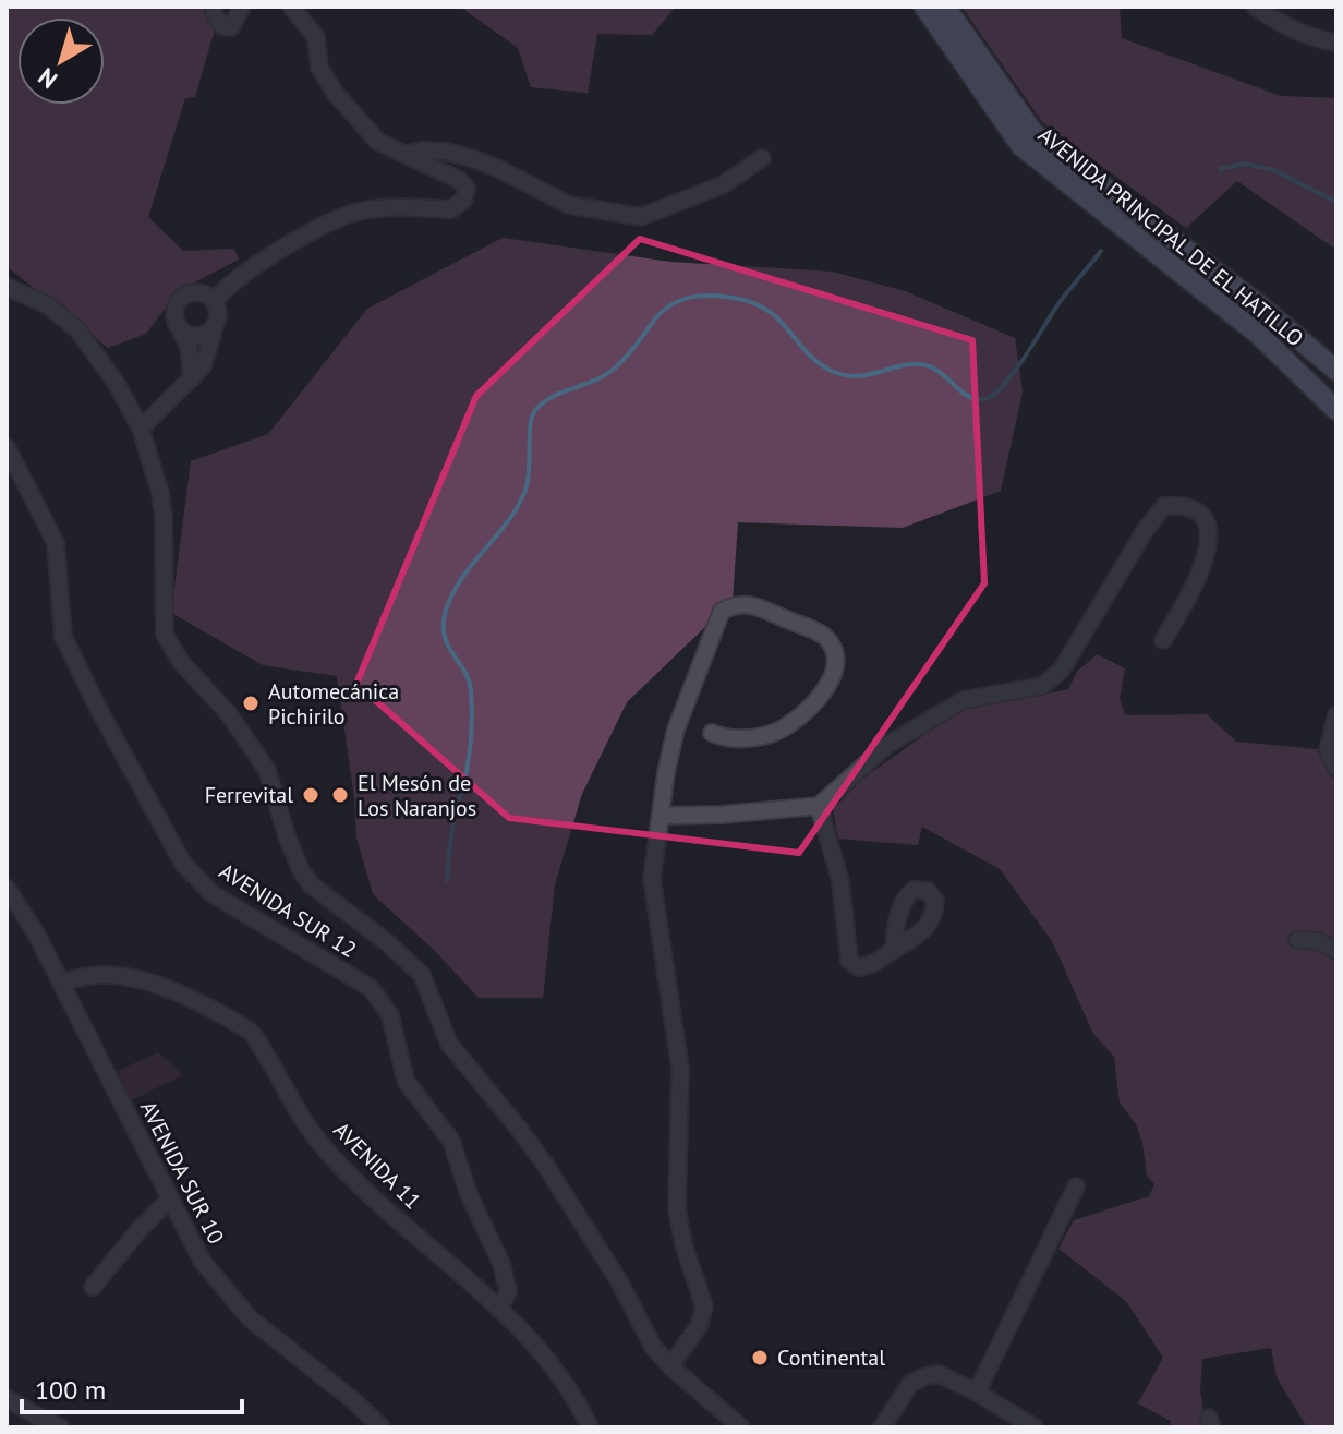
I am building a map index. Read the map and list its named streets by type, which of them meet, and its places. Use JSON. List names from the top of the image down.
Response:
{
  "streets": {
    "main road": ["AVENIDA PRINCIPAL DE EL HATILLO"],
    "street": ["AVENIDA SUR 12", "AVENIDA 11", "AVENIDA SUR 10"]
  },
  "crossings": [
    ["AVENIDA SUR 12", "AVENIDA 11"],
    ["AVENIDA 11", "AVENIDA SUR 10"]
  ],
  "places": [
    "Automecánica Pichirilo",
    "Ferrevital",
    "El Mesón de Los Naranjos",
    "Continental"
  ],
  "scale_bar": "100 m",
  "north": "bottom left"
}
